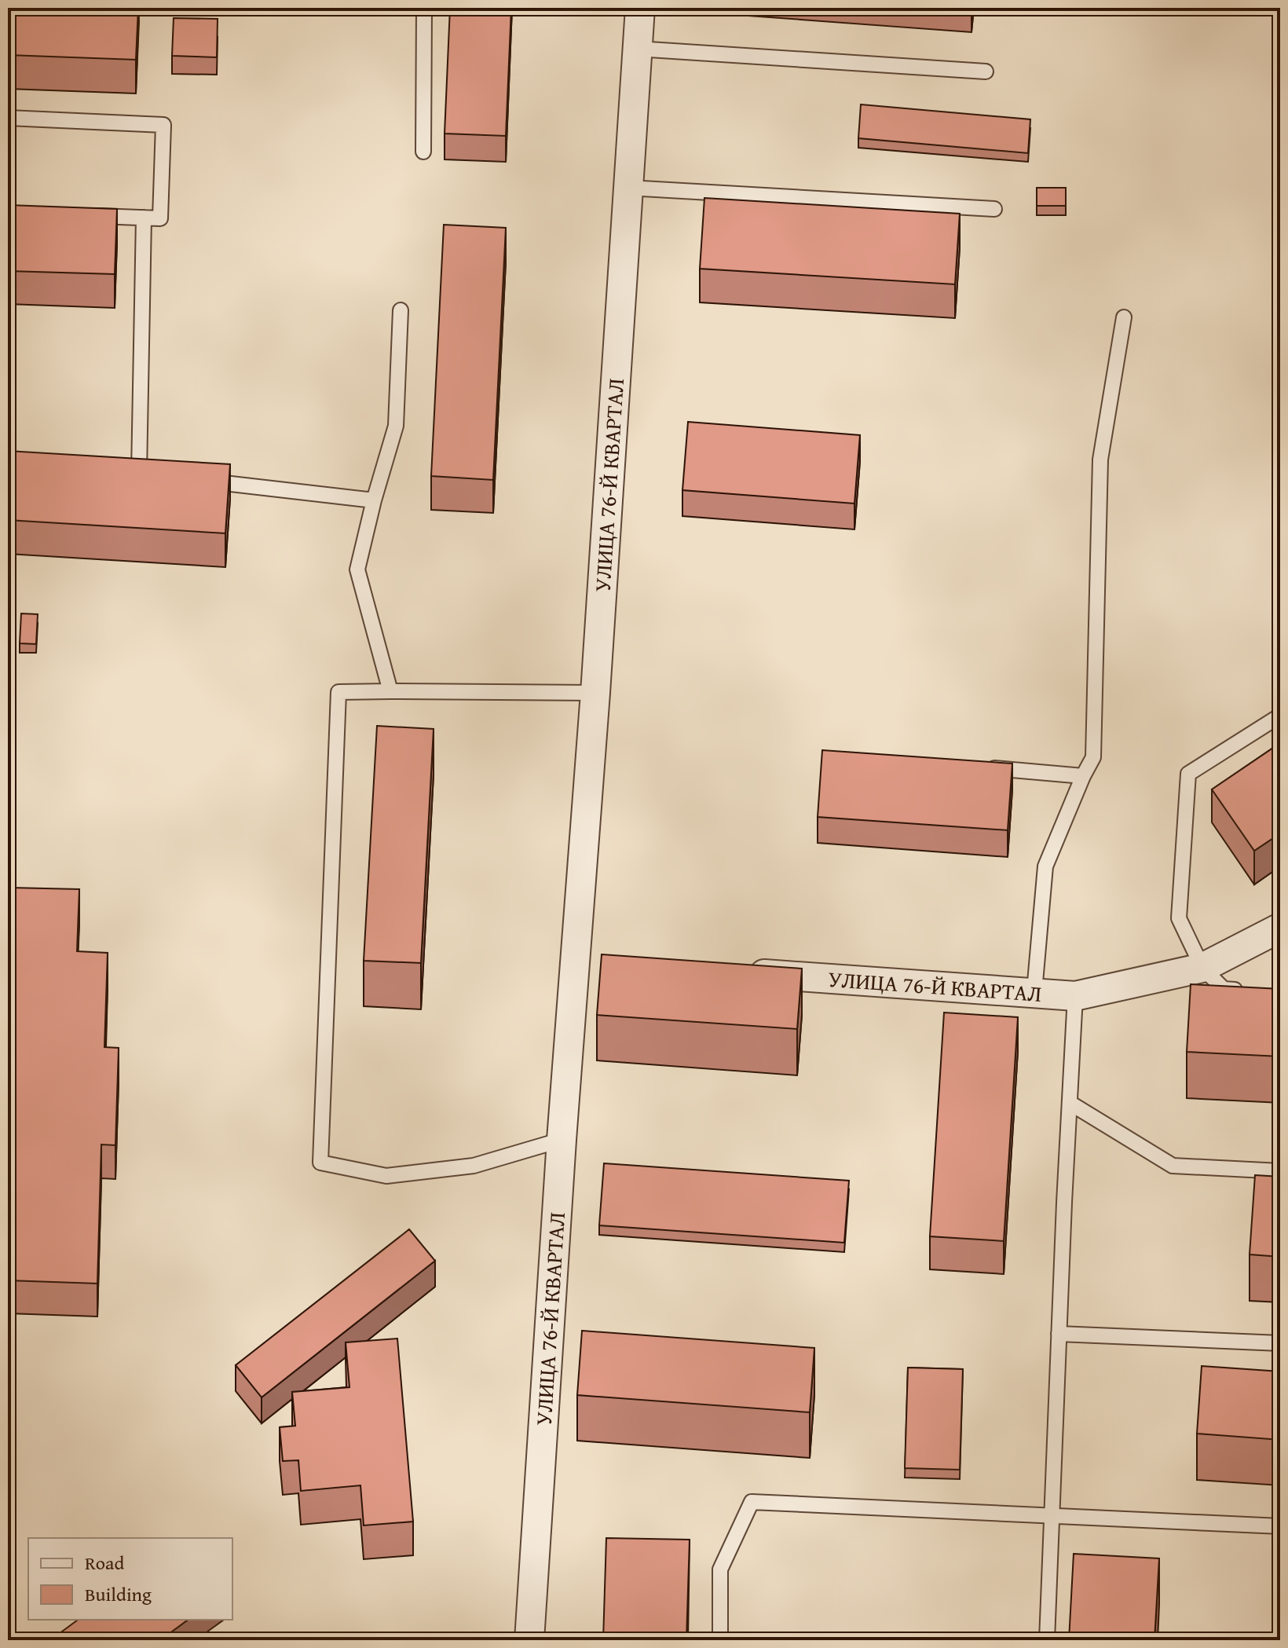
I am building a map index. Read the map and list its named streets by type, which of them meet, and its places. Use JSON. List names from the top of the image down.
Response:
{
  "streets": {
    "street": ["УЛИЦА 76-Й КВАРТАЛ"]
  },
  "legend": ["Road", "Building"]
}
